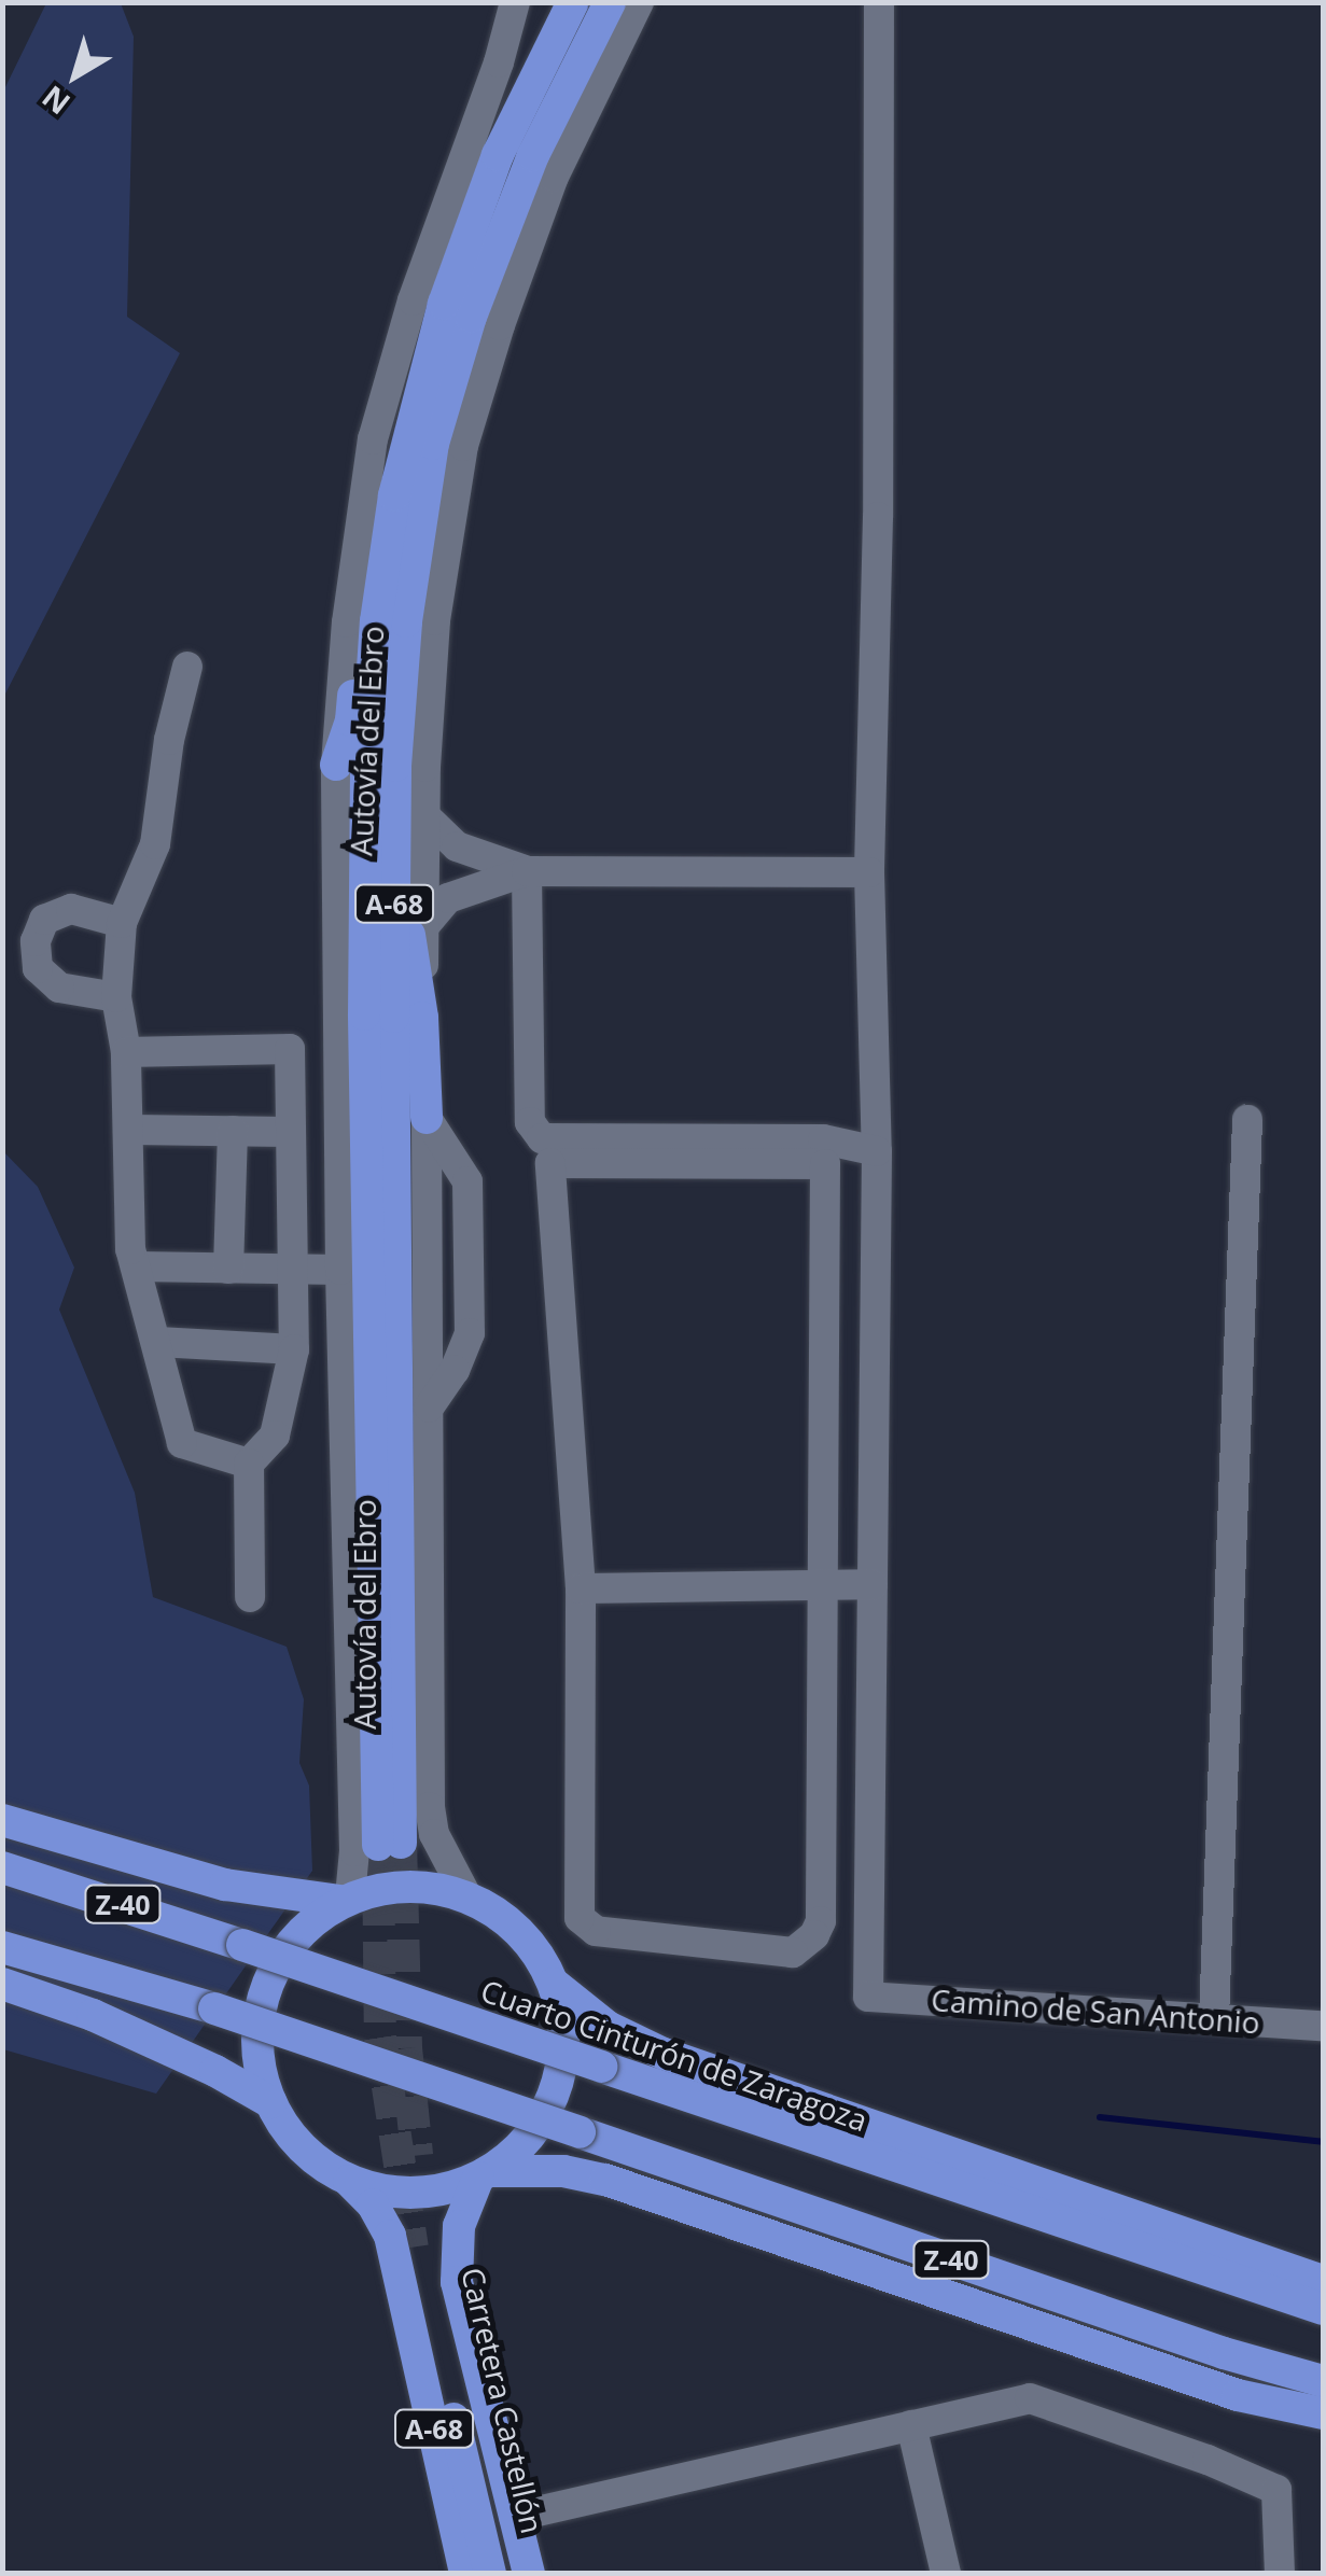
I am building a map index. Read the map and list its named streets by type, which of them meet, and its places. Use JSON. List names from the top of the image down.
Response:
{
  "streets": {
    "highway": [
      "Autovía del Ebro",
      "A-68",
      "Z-40",
      "Cuarto Cinturón de Zaragoza",
      "Carretera Castellón"
    ],
    "street": ["Camino de San Antonio"]
  },
  "north": "bottom left"
}
